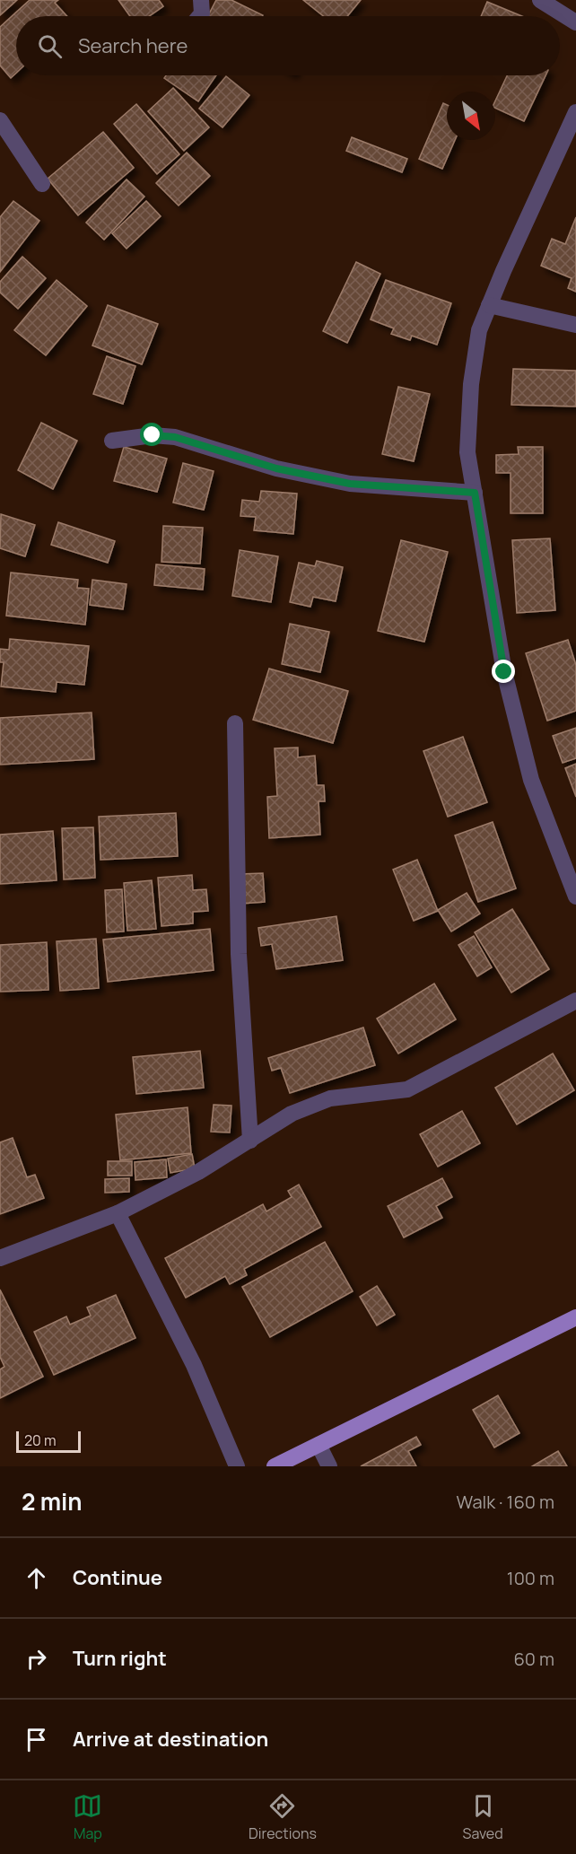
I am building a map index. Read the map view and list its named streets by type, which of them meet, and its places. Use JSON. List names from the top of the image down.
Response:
{
  "scale_bar": "20 m",
  "north": "bottom right",
  "page": {
    "search": "Search here",
    "scale": "20 m",
    "heading": ["2 min", "Walk · 160 m"],
    "list": [
      ["Continue", "100 m"],
      ["Turn right", "60 m"],
      "Arrive at destination"
    ],
    "nav": ["Map", "Directions", "Saved"]
  }
}
